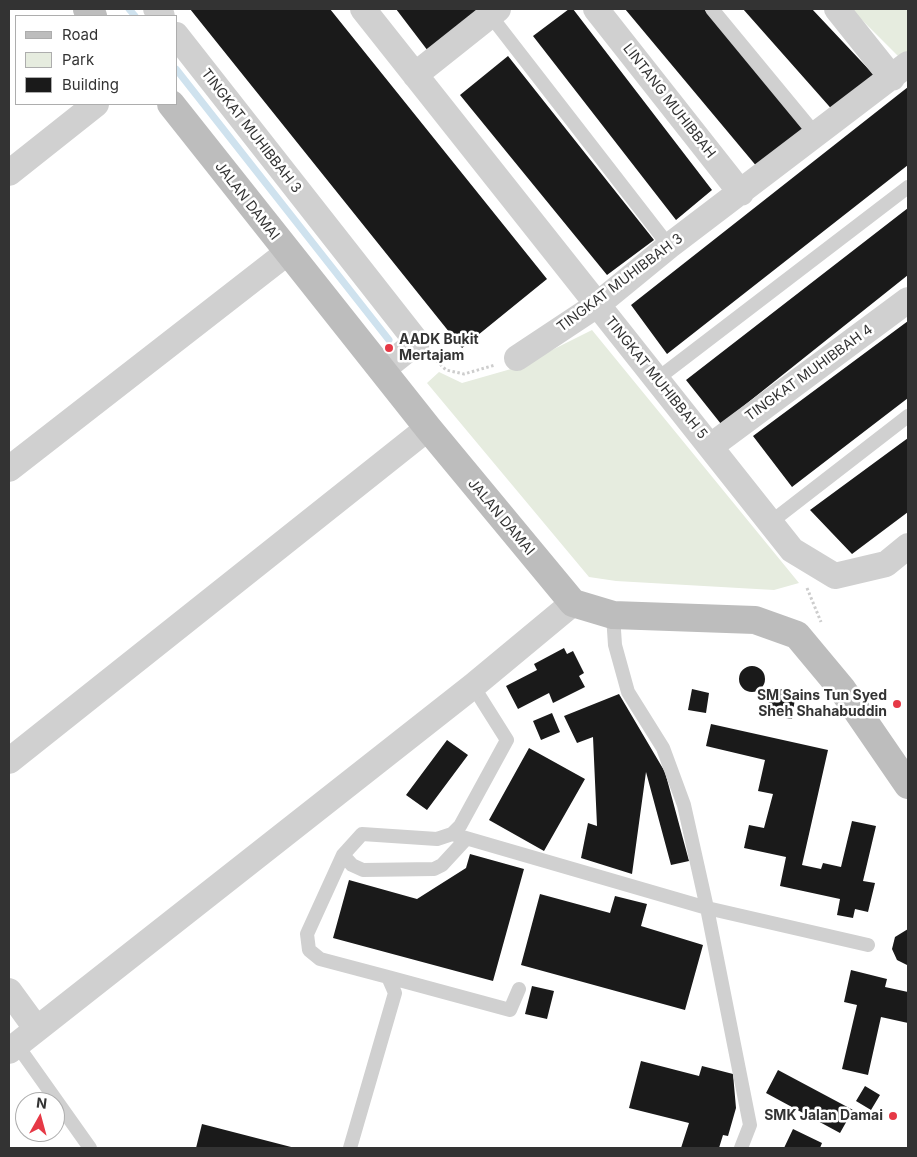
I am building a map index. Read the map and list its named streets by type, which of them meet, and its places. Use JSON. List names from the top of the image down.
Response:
{
  "streets": {
    "main road": ["JALAN DAMAI"],
    "street": [
      "LINTANG MUHIBBAH",
      "TINGKAT MUHIBBAH 3",
      "TINGKAT MUHIBBAH 4",
      "TINGKAT MUHIBBAH 5"
    ]
  },
  "crossings": [
    ["LINTANG MUHIBBAH", "TINGKAT MUHIBBAH 3"],
    ["TINGKAT MUHIBBAH 3", "TINGKAT MUHIBBAH 5"],
    ["TINGKAT MUHIBBAH 4", "TINGKAT MUHIBBAH 5"]
  ],
  "places": ["AADK Bukit Mertajam", "SM Sains Tun Syed Sheh Shahabuddin", "SMK Jalan Damai"],
  "legend": ["Road", "Park", "Building"],
  "north": "top"
}
